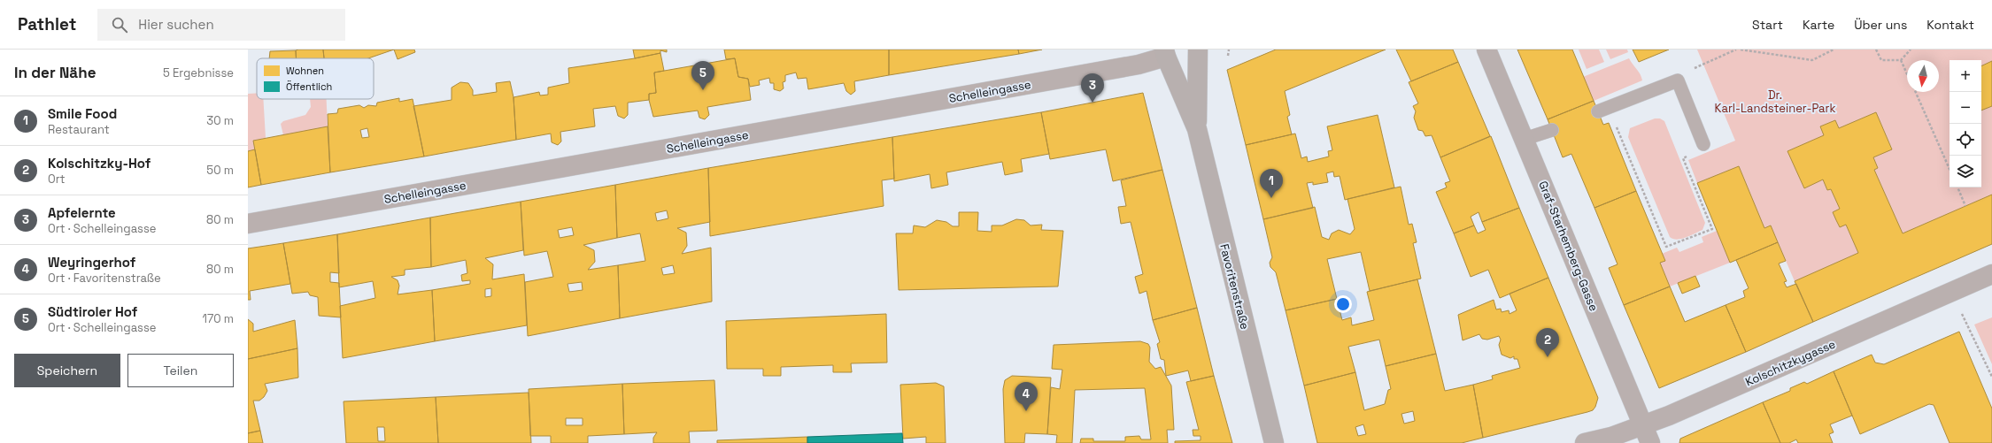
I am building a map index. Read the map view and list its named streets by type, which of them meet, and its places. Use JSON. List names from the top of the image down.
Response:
{
  "streets": {
    "main road": ["Favoritenstraße"],
    "street": ["Schelleingasse", "Graf-Starhemberg-Gasse", "Kolschitzkygasse"]
  },
  "crossings": [
    ["Schelleingasse", "Favoritenstraße"],
    ["Graf-Starhemberg-Gasse", "Kolschitzkygasse"]
  ],
  "parks": ["Dr. Karl-Landsteiner-Park"],
  "legend": ["Wohnen", "Öffentlich"],
  "north": "bottom",
  "page": {
    "header": "Pathlet",
    "search": "Hier suchen",
    "nav": [
      "Start",
      "Karte",
      "Über uns",
      "Kontakt"
    ],
    "heading": ["In der Nähe", "5 Ergebnisse"],
    "map_buttons": ["+", "−"],
    "pins": [
      "5",
      "3",
      "1",
      "2",
      "4"
    ],
    "list": [
      {
        "mark": "1",
        "name": "Smile Food",
        "note": "Restaurant",
        "value": "30 m"
      },
      {
        "mark": "2",
        "name": "Kolschitzky-Hof",
        "note": "Ort",
        "value": "50 m"
      },
      {
        "mark": "3",
        "name": "Apfelernte",
        "note": "Ort · Schelleingasse",
        "value": "80 m"
      },
      {
        "mark": "4",
        "name": "Weyringerhof",
        "note": "Ort · Favoritenstraße",
        "value": "80 m"
      },
      {
        "mark": "5",
        "name": "Südtiroler Hof",
        "note": "Ort · Schelleingasse",
        "value": "170 m"
      }
    ],
    "buttons": ["Speichern", "Teilen"]
  }
}
